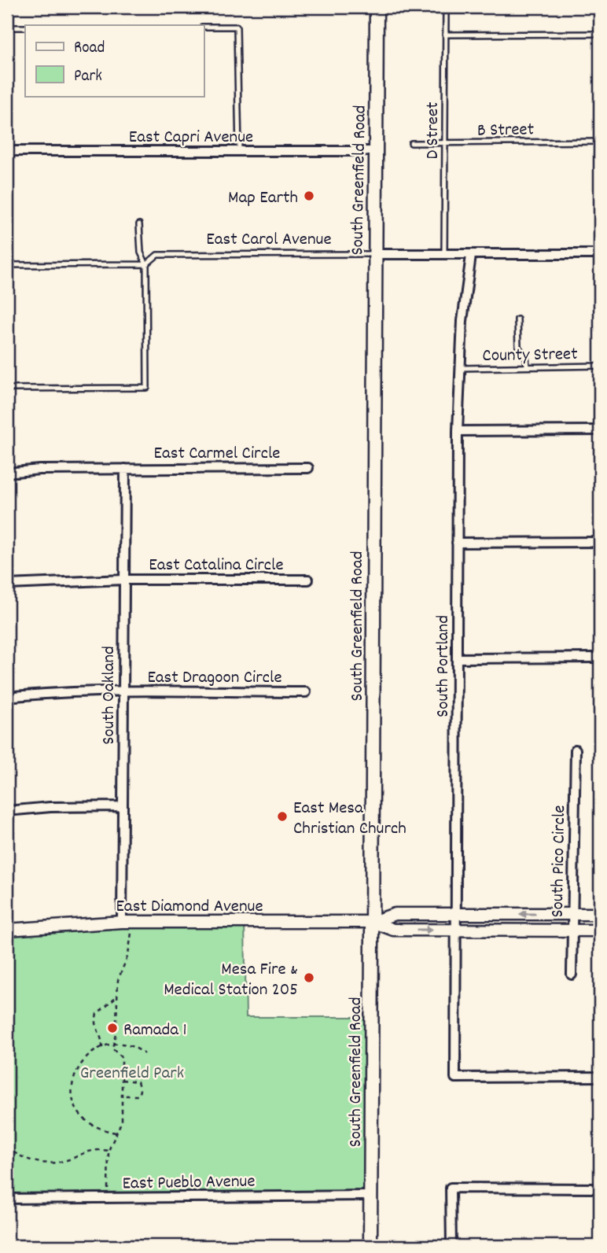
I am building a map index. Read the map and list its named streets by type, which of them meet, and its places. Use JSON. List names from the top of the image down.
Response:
{
  "streets": {
    "main road": ["South Greenfield Road"],
    "street": [
      "East Capri Avenue",
      "East Carol Avenue",
      "East Carmel Circle",
      "East Catalina Circle",
      "South Portland",
      "East Dragoon Circle",
      "South Oakland",
      "South Pico Circle",
      "East Diamond Avenue",
      "East Pueblo Avenue"
    ],
    "lane": ["B Street", "D Street", "County Street"]
  },
  "crossings": [
    ["B Street", "D Street"],
    ["D Street", "East Carol Avenue"],
    ["East Capri Avenue", "South Greenfield Road"],
    ["South Greenfield Road", "East Carol Avenue"],
    ["South Greenfield Road", "East Diamond Avenue"],
    ["South Greenfield Road", "East Pueblo Avenue"],
    ["East Carol Avenue", "South Portland"],
    ["County Street", "South Portland"],
    ["East Carmel Circle", "South Oakland"],
    ["East Catalina Circle", "South Oakland"],
    ["South Portland", "East Diamond Avenue"],
    ["East Dragoon Circle", "South Oakland"],
    ["South Oakland", "East Diamond Avenue"],
    ["South Pico Circle", "East Diamond Avenue"]
  ],
  "parks": ["Greenfield Park"],
  "places": [
    "Map Earth",
    "East Mesa Christian Church",
    "Mesa Fire & Medical Station 205",
    "Ramada 1"
  ],
  "legend": ["Road", "Park"]
}
